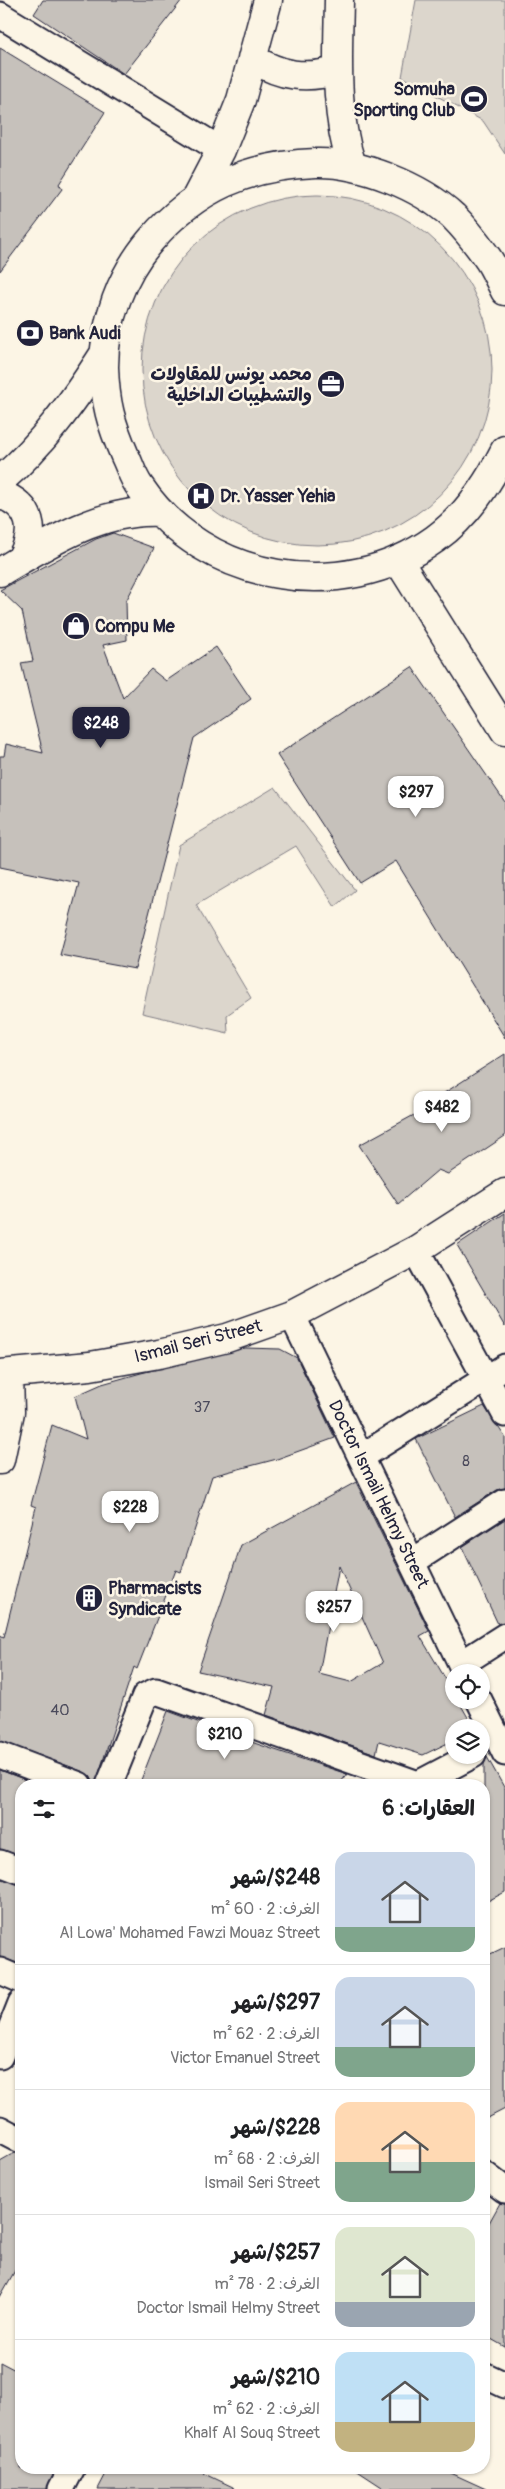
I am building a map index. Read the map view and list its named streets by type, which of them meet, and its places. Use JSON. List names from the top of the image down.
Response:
{
  "streets": {
    "main road": ["Ismail Seri Street"],
    "street": ["Doctor Ismail Helmy Street"]
  },
  "crossings": [
    ["Ismail Seri Street", "Doctor Ismail Helmy Street"]
  ],
  "places": {
    "sports": ["Somuha Sporting Club"],
    "bank": ["Bank Audi"],
    "office": ["محمد يونس للمقاولات والتشطيبات الداخلية"],
    "hospital": ["Dr. Yasser Yehia"],
    "shop": ["Compu Me"],
    "building": ["Pharmacists Syndicate"]
  },
  "house_numbers": ["37", "8", "40"],
  "page": {
    "price": [
      "$248",
      "$297",
      "$482",
      "$228",
      "$257",
      "$210"
    ],
    "heading": "العقارات: 6",
    "list": [
      {
        "name": "$248/شهر",
        "note": "الغرف: 2 · 60 m² · Al Lowa' Mohamed Fawzi Mouaz Street"
      },
      {
        "name": "$297/شهر",
        "note": "الغرف: 2 · 62 m² · Victor Emanuel Street"
      },
      {
        "name": "$228/شهر",
        "note": "الغرف: 2 · 68 m² · Ismail Seri Street"
      },
      {
        "name": "$257/شهر",
        "note": "الغرف: 2 · 78 m² · Doctor Ismail Helmy Street"
      },
      {
        "name": "$210/شهر",
        "note": "الغرف: 2 · 62 m² · Khalf Al Souq Street"
      }
    ]
  }
}
